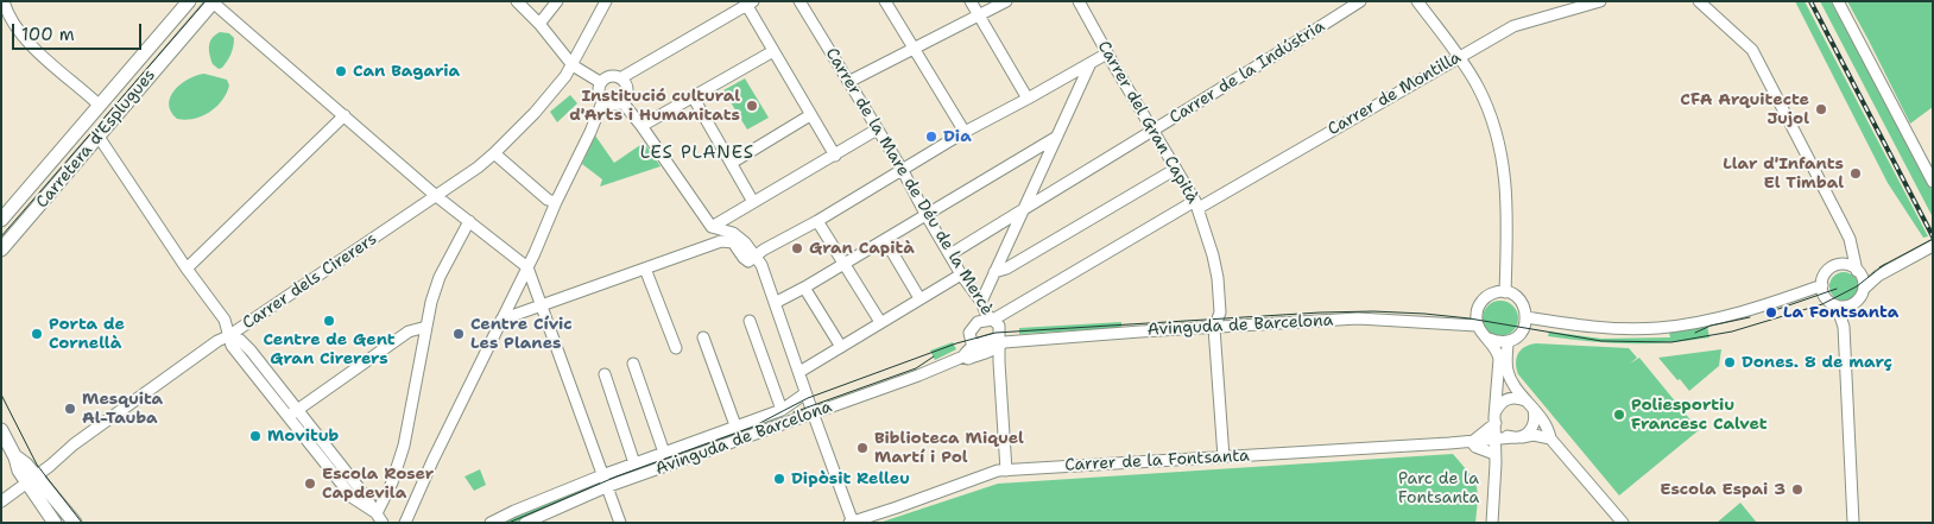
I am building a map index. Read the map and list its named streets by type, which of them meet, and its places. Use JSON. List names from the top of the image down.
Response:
{
  "streets": {
    "street": [
      "Carrer de la Indústria",
      "Carrer de Montilla",
      "Carrer del Gran Capità",
      "Carretera d'Esplugues",
      "Carrer de la Mare de Déu de la Mercè",
      "Carrer dels Cirerers",
      "Avinguda de Barcelona",
      "Carrer de la Fontsanta"
    ]
  },
  "crossings": [
    ["Carrer de la Indústria", "Carrer del Gran Capità"],
    ["Carrer de la Indústria", "Carrer de la Mare de Déu de la Mercè"],
    ["Carrer de Montilla", "Carrer del Gran Capità"],
    ["Carrer de Montilla", "Carrer de la Mare de Déu de la Mercè"],
    ["Carrer de Montilla", "Avinguda de Barcelona"],
    ["Carrer del Gran Capità", "Avinguda de Barcelona"],
    ["Carrer del Gran Capità", "Carrer de la Fontsanta"],
    ["Carrer de la Mare de Déu de la Mercè", "Avinguda de Barcelona"],
    ["Carrer de la Mare de Déu de la Mercè", "Carrer de la Fontsanta"]
  ],
  "districts": ["LES PLANES"],
  "parks": ["Parc de la Fontsanta"],
  "places": [
    "Can Bagaria",
    "Institució cultural d'Arts i Humanitats",
    "CFA Arquitecte Jujol",
    "Dia",
    "Llar d'Infants El Timbal",
    "Gran Capità",
    "La Fontsanta",
    "Centre de Gent Gran Cirerers",
    "Porta de Cornellà",
    "Centre Cívic Les Planes",
    "Dones. 8 de març",
    "Mesquita Al-Tauba",
    "Poliesportiu Francesc Calvet",
    "Movitub",
    "Biblioteca Miquel Martí i Pol",
    "Dipòsit Relleu",
    "Escola Roser Capdevila",
    "Escola Espai 3"
  ],
  "scale_bar": "100 m"
}
